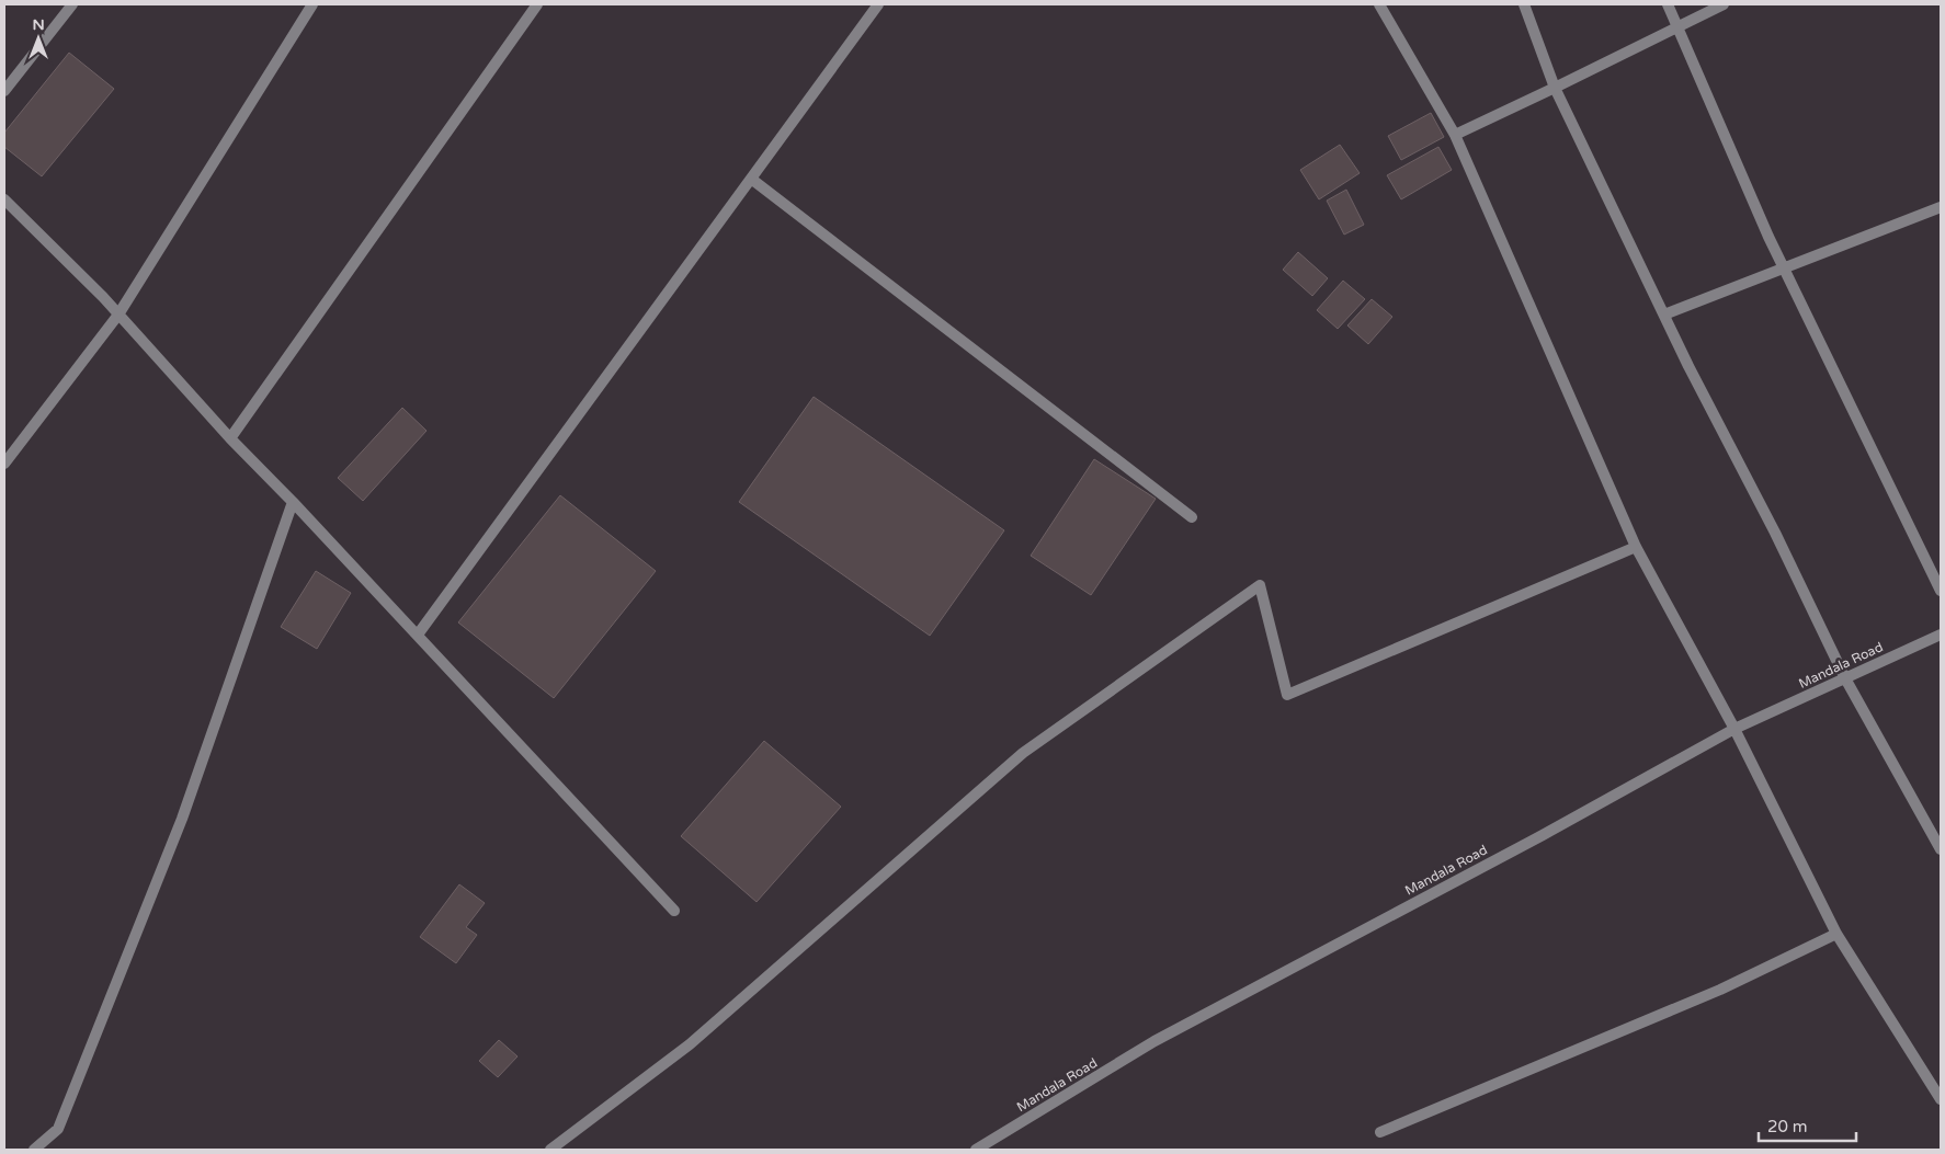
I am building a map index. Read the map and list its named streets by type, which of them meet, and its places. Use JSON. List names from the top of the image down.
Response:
{
  "streets": {
    "street": ["Mandala Road"]
  },
  "scale_bar": "20 m",
  "north": "top"
}
